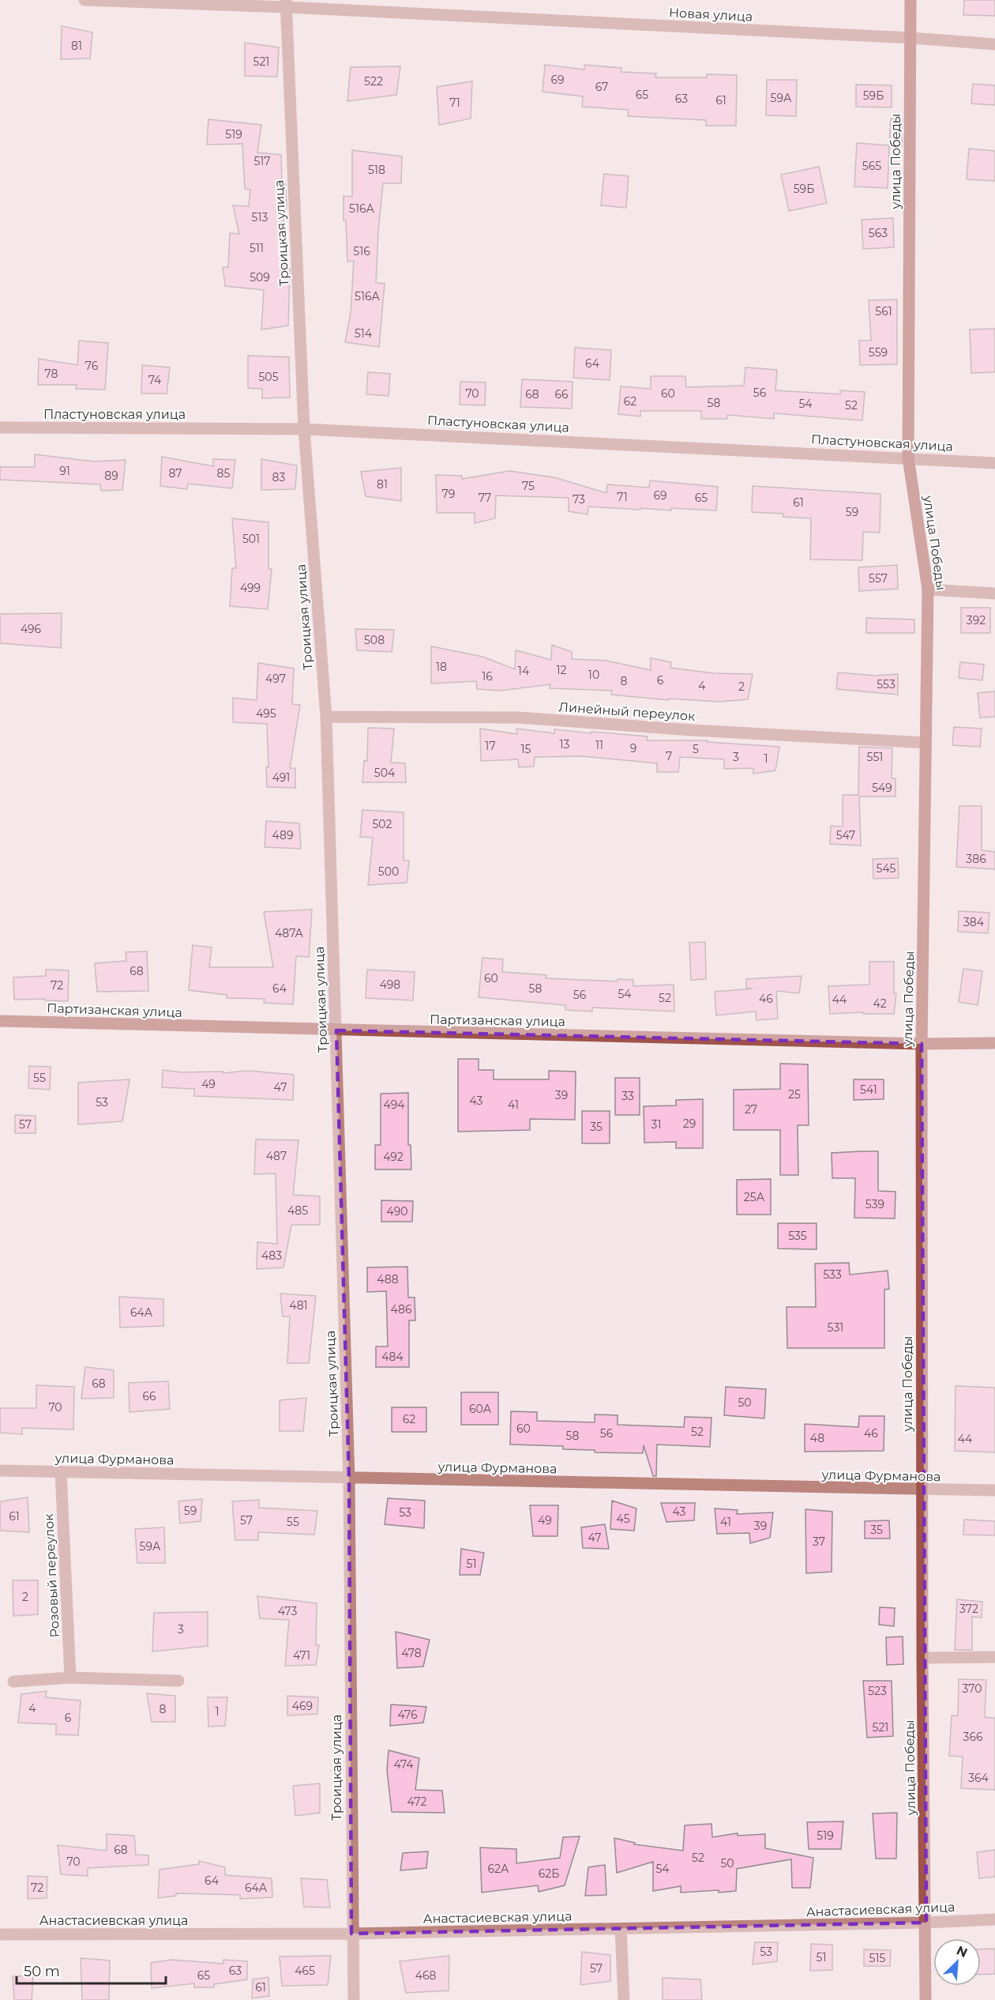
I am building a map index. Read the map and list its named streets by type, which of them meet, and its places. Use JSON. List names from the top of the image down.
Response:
{
  "streets": {
    "street": [
      "Новая улица",
      "улица Победы",
      "Троицкая улица",
      "Пластуновская улица",
      "Линейный переулок",
      "Партизанская улица",
      "улица Фурманова",
      "Розовый переулок",
      "Анастасиевская улица"
    ]
  },
  "crossings": [
    ["Новая улица", "улица Победы"],
    ["Новая улица", "Троицкая улица"],
    ["улица Победы", "Пластуновская улица"],
    ["улица Победы", "Линейный переулок"],
    ["улица Победы", "Партизанская улица"],
    ["улица Победы", "улица Фурманова"],
    ["улица Победы", "Анастасиевская улица"],
    ["Троицкая улица", "Пластуновская улица"],
    ["Троицкая улица", "Линейный переулок"],
    ["Троицкая улица", "Партизанская улица"],
    ["Троицкая улица", "улица Фурманова"],
    ["Троицкая улица", "Анастасиевская улица"],
    ["улица Фурманова", "Розовый переулок"]
  ],
  "house_numbers": [
    "81",
    "521",
    "69",
    "522",
    "67",
    "65",
    "59Б",
    "59А",
    "63",
    "61",
    "71",
    "519",
    "517",
    "565",
    "518",
    "59Б",
    "516А",
    "513",
    "563",
    "511",
    "516",
    "509",
    "516А",
    "561",
    "514",
    "559",
    "64",
    "76",
    "78",
    "505",
    "74",
    "56",
    "70",
    "60",
    "68",
    "66",
    "62",
    "58",
    "54",
    "52",
    "91",
    "87",
    "85",
    "89",
    "83",
    "81",
    "75",
    "79",
    "69",
    "71",
    "77",
    "65",
    "73",
    "61",
    "59",
    "501",
    "557",
    "499",
    "392",
    "496",
    "508",
    "18",
    "12",
    "14",
    "10",
    "16",
    "497",
    "6",
    "8",
    "553",
    "4",
    "2",
    "495",
    "13",
    "11",
    "17",
    "9",
    "15",
    "5",
    "7",
    "3",
    "551",
    "1",
    "504",
    "491",
    "549",
    "502",
    "489",
    "547",
    "386",
    "545",
    "500",
    "384",
    "487А",
    "68",
    "60",
    "498",
    "72",
    "64",
    "58",
    "54",
    "56",
    "52",
    "46",
    "44",
    "42",
    "55",
    "49",
    "47",
    "541",
    "25",
    "39",
    "33",
    "43",
    "53",
    "494",
    "41",
    "27",
    "29",
    "57",
    "31",
    "35",
    "487",
    "492",
    "25А",
    "539",
    "485",
    "490",
    "535",
    "483",
    "533",
    "488",
    "481",
    "486",
    "64А",
    "531",
    "484",
    "68",
    "66",
    "50",
    "70",
    "60А",
    "62",
    "60",
    "52",
    "56",
    "46",
    "58",
    "48",
    "44",
    "59",
    "43",
    "53",
    "61",
    "45",
    "57",
    "49",
    "55",
    "41",
    "39",
    "35",
    "47",
    "37",
    "59А",
    "51",
    "2",
    "372",
    "473",
    "3",
    "478",
    "471",
    "370",
    "523",
    "469",
    "4",
    "8",
    "1",
    "476",
    "6",
    "521",
    "366",
    "474",
    "364",
    "472",
    "519",
    "68",
    "52",
    "70",
    "50",
    "62А",
    "54",
    "62Б",
    "64",
    "72",
    "64А",
    "53",
    "51",
    "515",
    "57",
    "63",
    "465",
    "65",
    "468",
    "61"
  ],
  "scale_bar": "50 m",
  "north": "top right"
}
